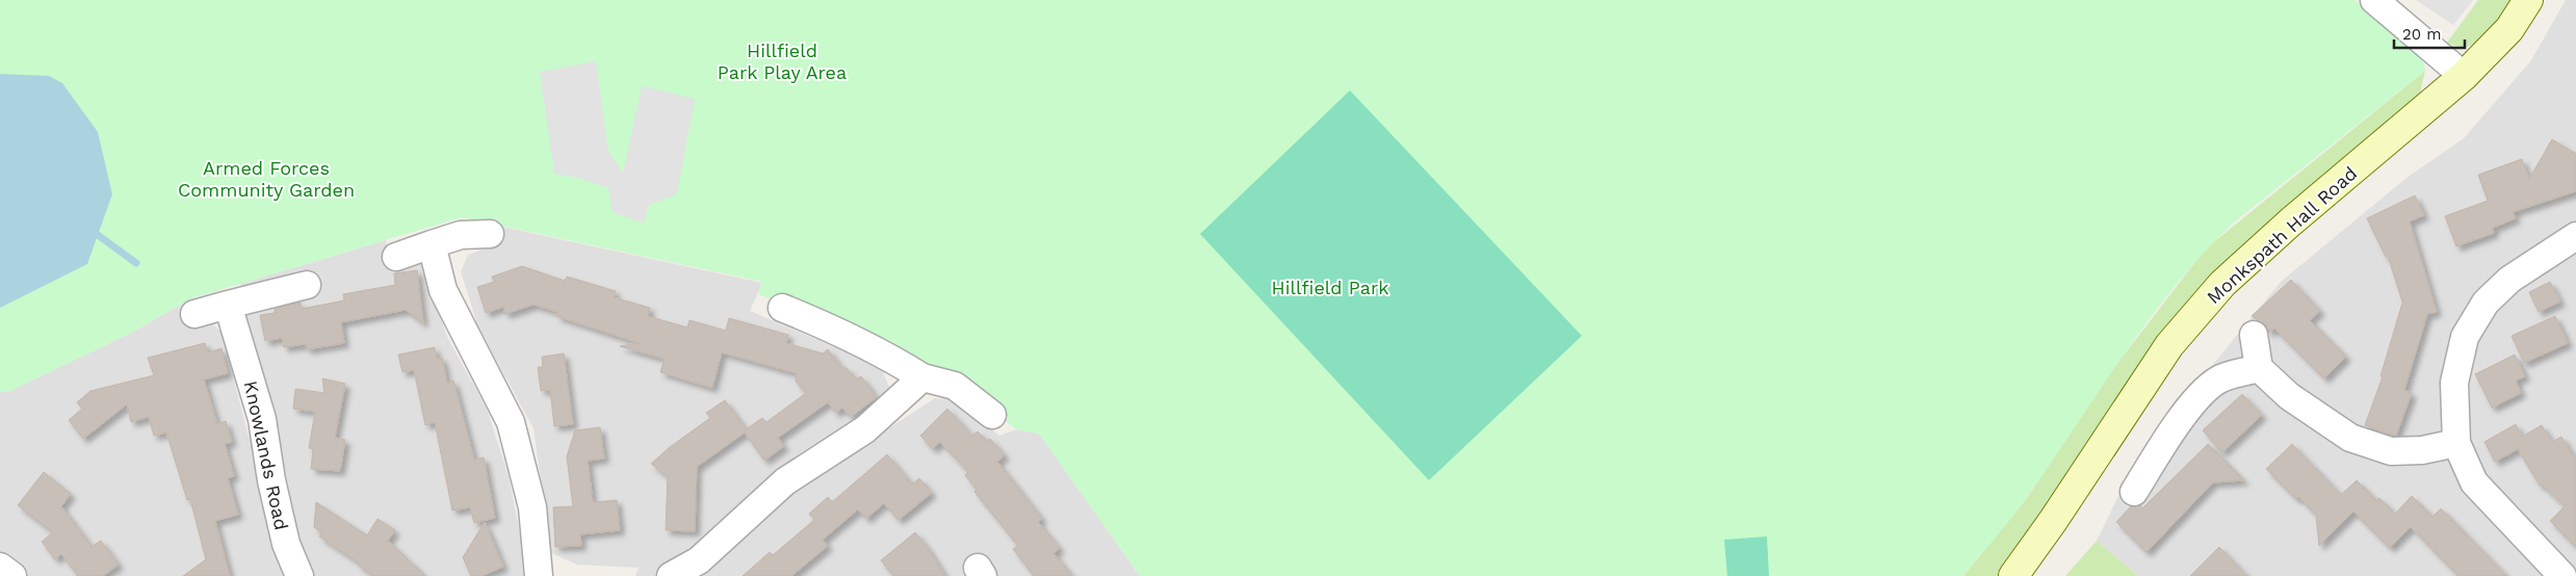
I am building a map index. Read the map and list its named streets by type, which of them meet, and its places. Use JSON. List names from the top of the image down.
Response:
{
  "streets": {
    "street": ["Monkspath Hall Road", "Knowlands Road"]
  },
  "parks": ["Hillfield Park Play Area", "Armed Forces Community Garden", "Hillfield Park"],
  "scale_bar": "20 m"
}
